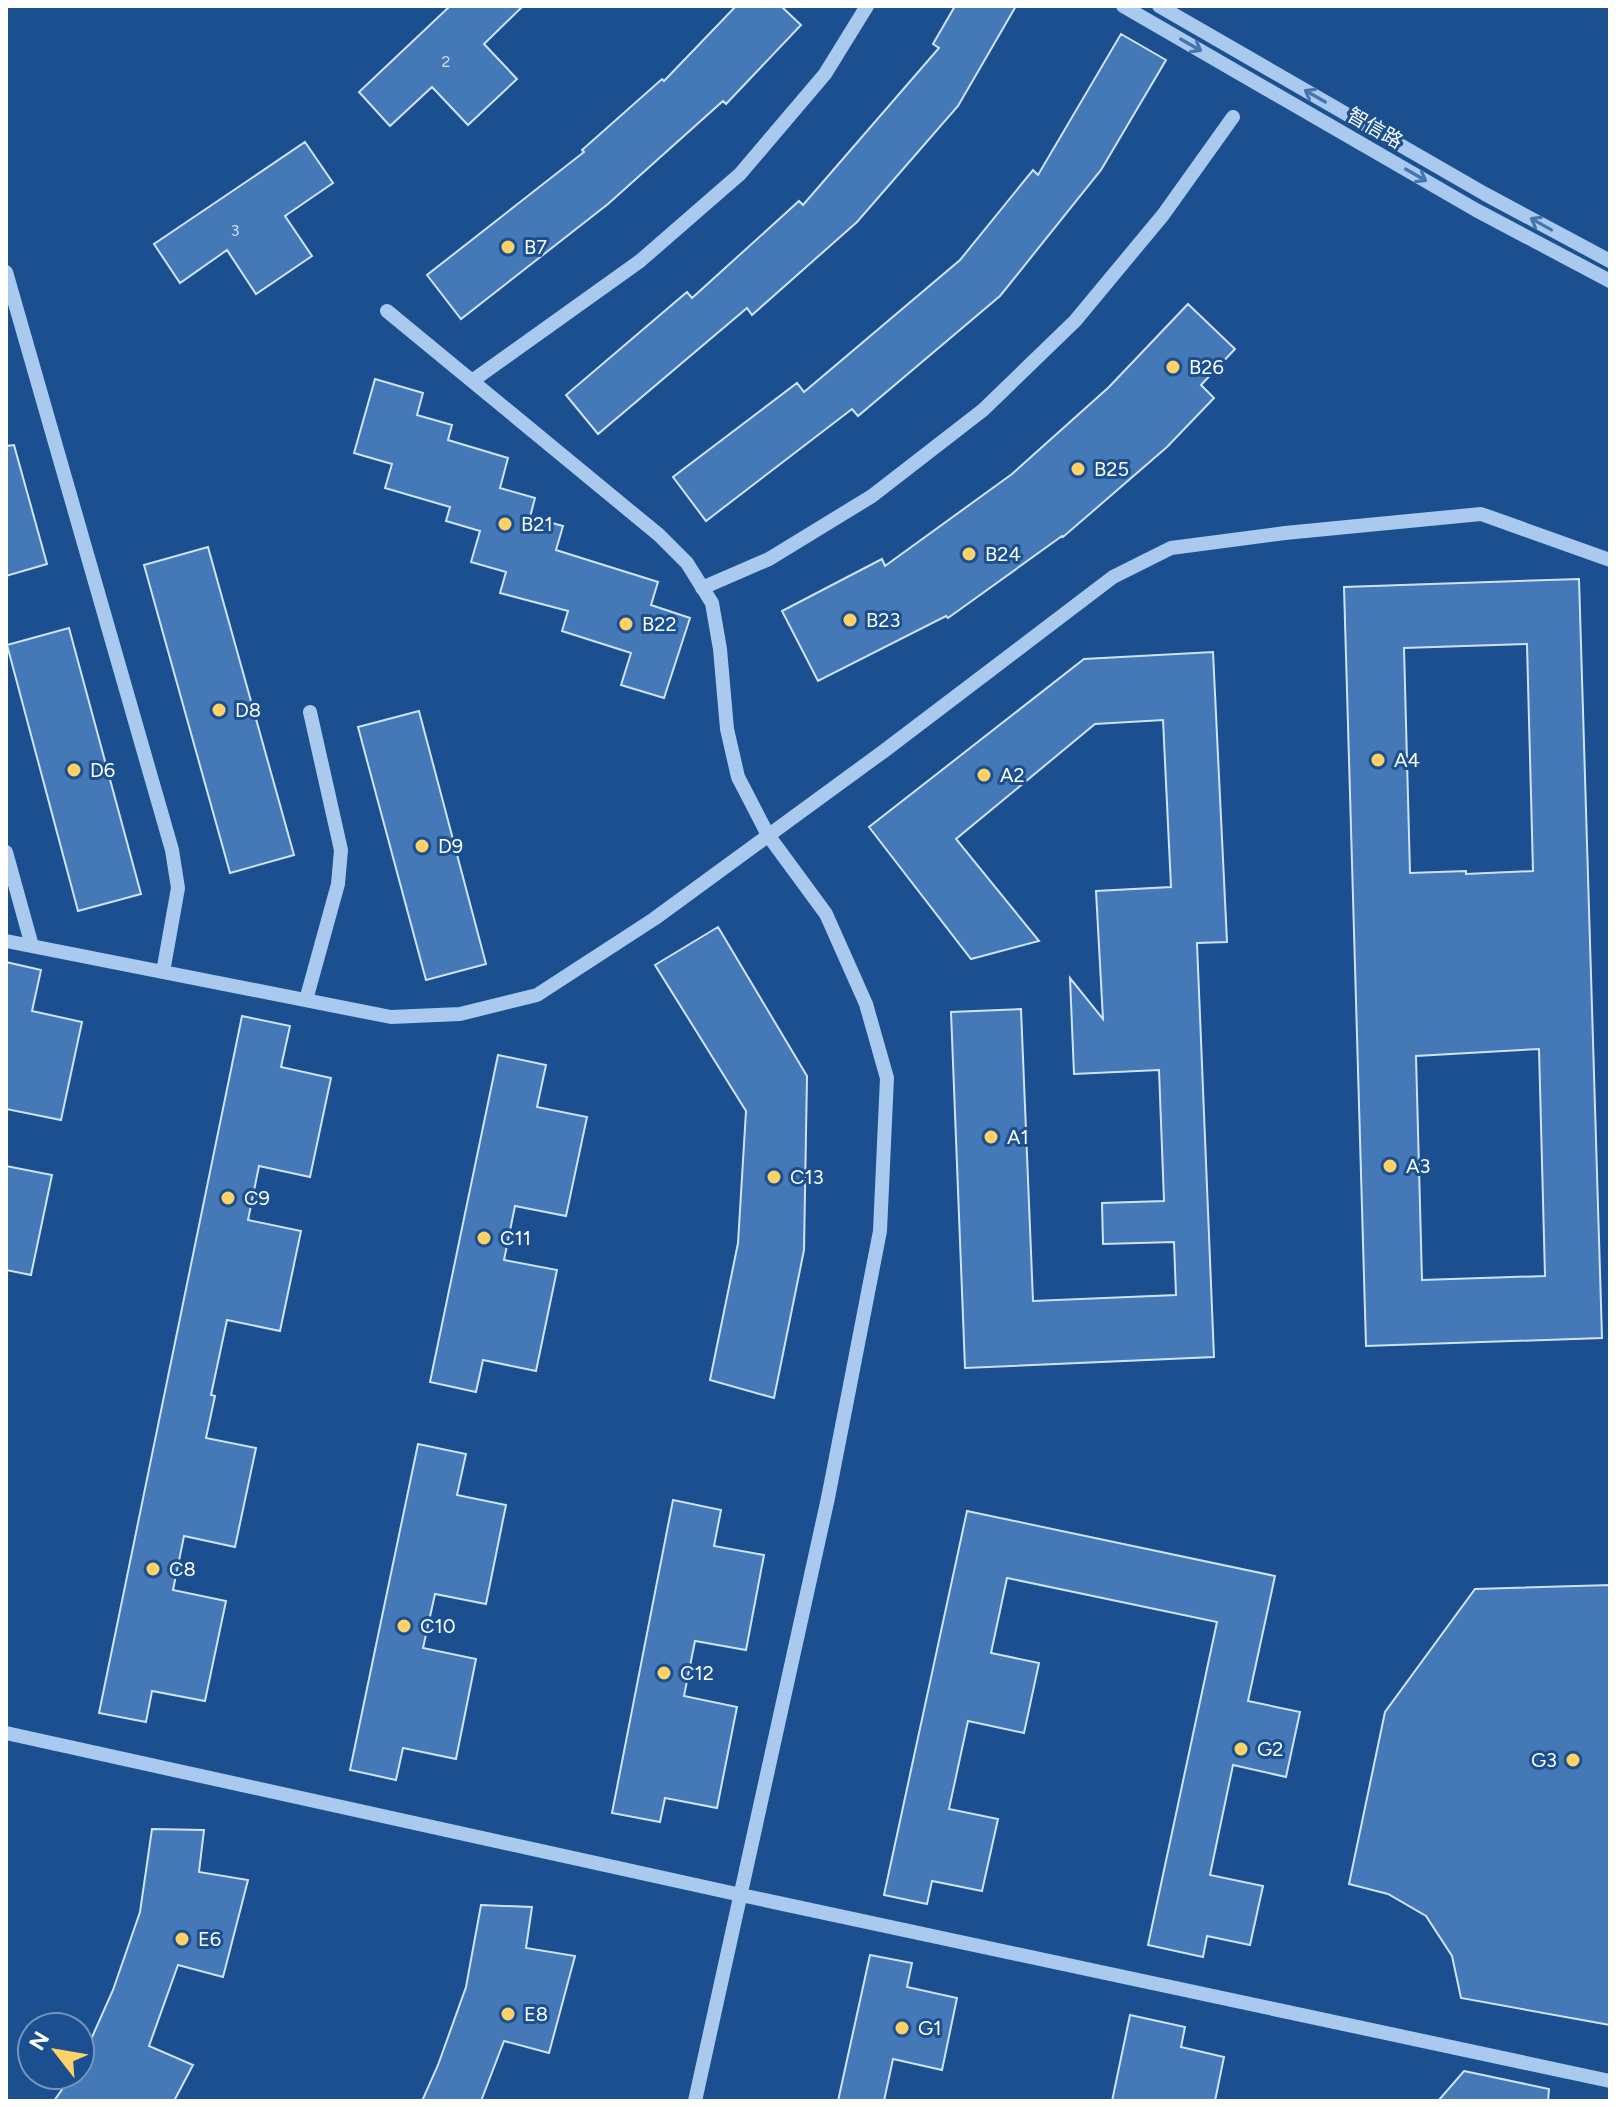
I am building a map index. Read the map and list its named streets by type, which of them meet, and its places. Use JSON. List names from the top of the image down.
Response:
{
  "streets": {
    "street": ["智信路"]
  },
  "places": [
    "B7",
    "B26",
    "B25",
    "B21",
    "B24",
    "B23",
    "B22",
    "D8",
    "A4",
    "D6",
    "A2",
    "D9",
    "A1",
    "A3",
    "C13",
    "C9",
    "C11",
    "C8",
    "C10",
    "C12",
    "G2",
    "G3",
    "E6",
    "E8",
    "G1"
  ],
  "house_numbers": ["2", "3"],
  "north": "top left"
}
